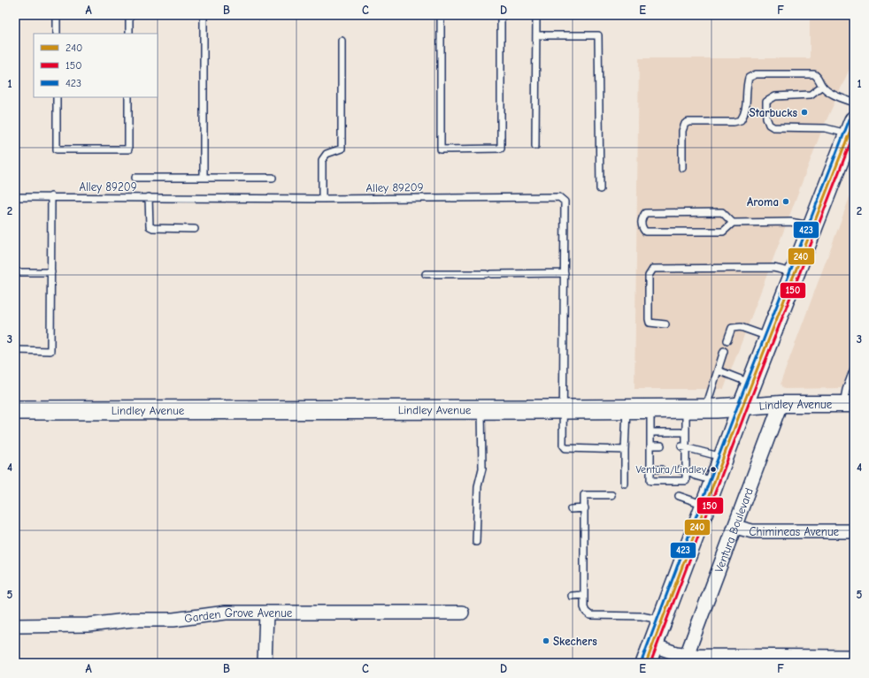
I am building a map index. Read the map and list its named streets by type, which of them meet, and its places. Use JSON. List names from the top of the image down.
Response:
{
  "streets": {
    "main road": ["Lindley Avenue"],
    "street": ["Ventura Boulevard", "Chimineas Avenue", "Garden Grove Avenue"],
    "lane": ["Alley 89209"]
  },
  "crossings": [
    ["Alley 89209", "Lindley Avenue"],
    ["Lindley Avenue", "Ventura Boulevard"],
    ["Ventura Boulevard", "Chimineas Avenue"]
  ],
  "places": [
    "Starbucks",
    "Aroma",
    "Ventura/Lindley",
    "Skechers"
  ],
  "lines": ["transit line 423", "transit line 240", "transit line 150"],
  "legend": ["240", "150", "423"],
  "grid": {
    "columns": [
      "A",
      "B",
      "C",
      "D",
      "E",
      "F"
    ],
    "rows": [
      "1",
      "2",
      "3",
      "4",
      "5"
    ]
  }
}
